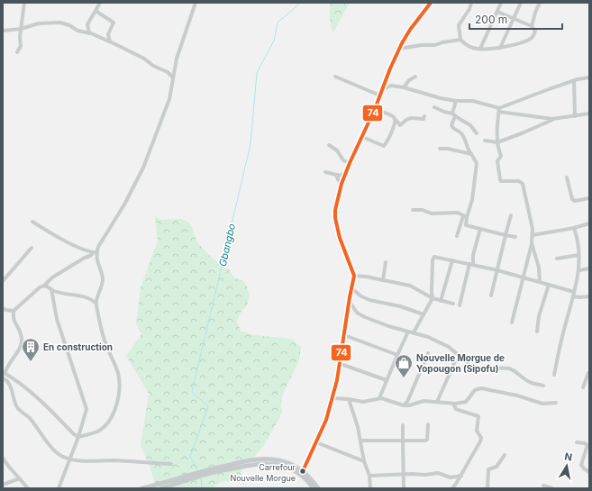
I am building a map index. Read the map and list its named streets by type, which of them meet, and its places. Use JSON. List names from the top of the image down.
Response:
{
  "water": ["Gbangbo"],
  "places": {
    "building": ["En construction"],
    "shop": ["Nouvelle Morgue de Yopougon (Sipofu)"],
    "other": ["Carrefour Nouvelle Morgue"]
  },
  "lines": ["transit line 74"],
  "scale_bar": "200 m",
  "north": "top"
}
